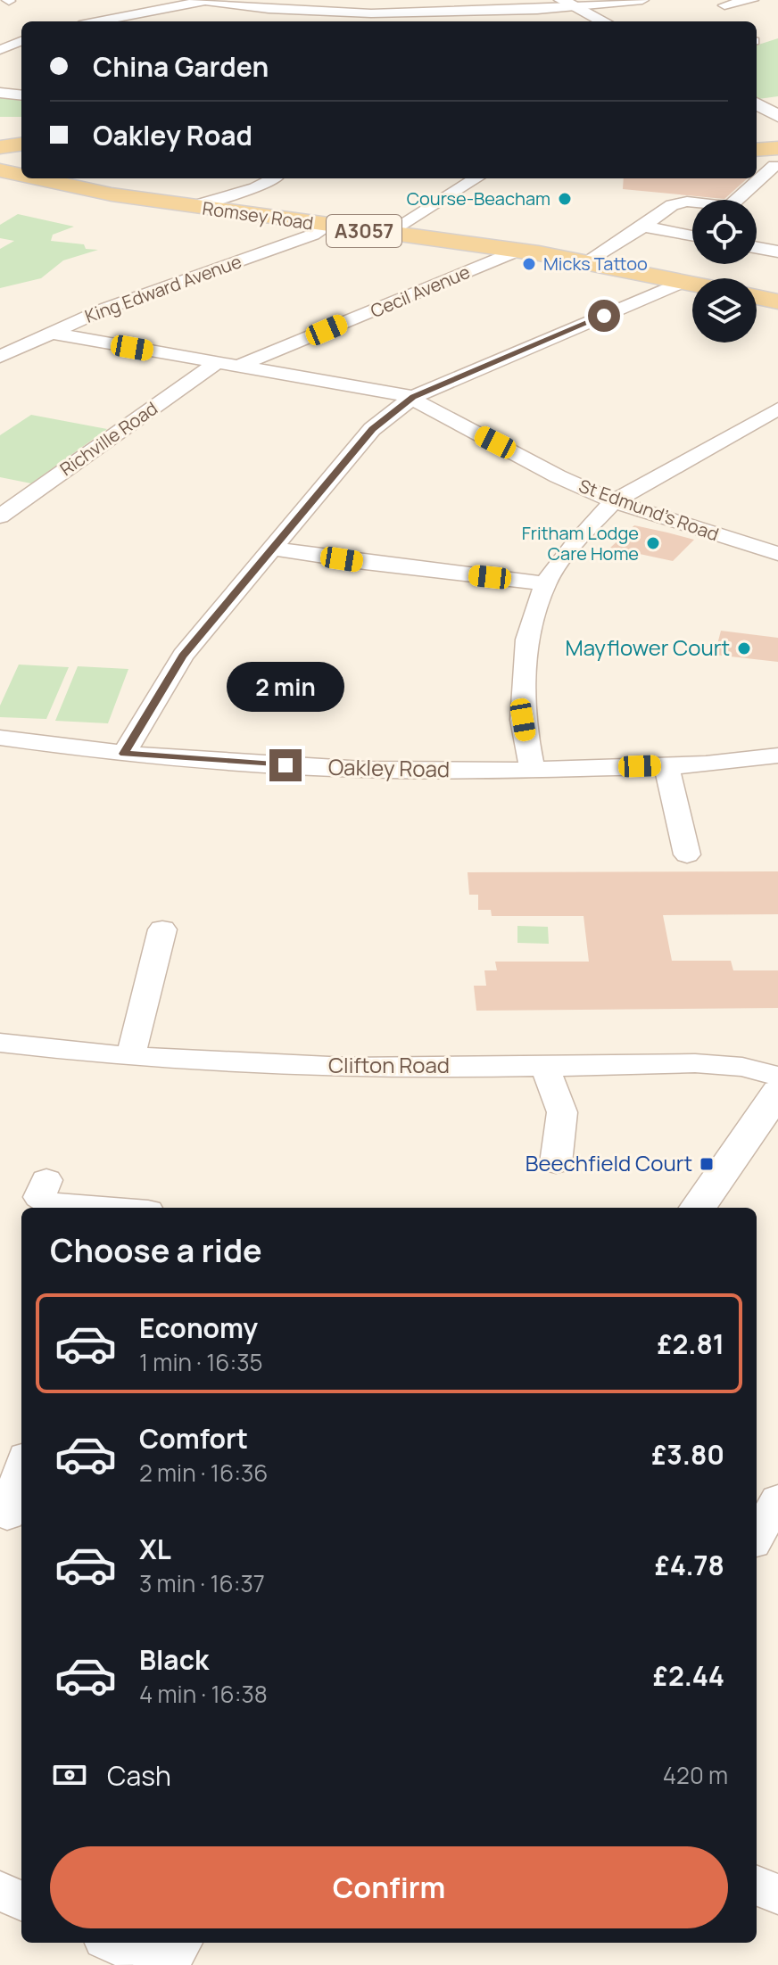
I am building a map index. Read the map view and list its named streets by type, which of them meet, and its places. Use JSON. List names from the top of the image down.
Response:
{
  "streets": {
    "main road": ["Romsey Road", "A3057"],
    "street": [
      "King Edward Avenue",
      "Cecil Avenue",
      "Richville Road",
      "St Edmund's Road",
      "Oakley Road",
      "Clifton Road"
    ]
  },
  "crossings": [
    ["Romsey Road", "King Edward Avenue"],
    ["Romsey Road", "Cecil Avenue"],
    ["King Edward Avenue", "St Edmund's Road"],
    ["Cecil Avenue", "St Edmund's Road"],
    ["Richville Road", "St Edmund's Road"]
  ],
  "places": {
    "other": [
      "Course-Beacham",
      "Micks Tattoo",
      "Fritham Lodge Care Home",
      "Mayflower Court"
    ],
    "transit": ["Beechfield Court"]
  },
  "page": {
    "banner": ["China Garden", "Oakley Road"],
    "bubble": "2 min",
    "heading": "Choose a ride",
    "list": [
      {
        "name": "Economy",
        "note": "1 min · 16:35",
        "value": "£2.81"
      },
      {
        "name": "Comfort",
        "note": "2 min · 16:36",
        "value": "£3.80"
      },
      {
        "name": "XL",
        "note": "3 min · 16:37",
        "value": "£4.78"
      },
      {
        "name": "Black",
        "note": "4 min · 16:38",
        "value": "£2.44"
      }
    ],
    "pay": ["Cash", "420 m"],
    "buttons": "Confirm"
  }
}
